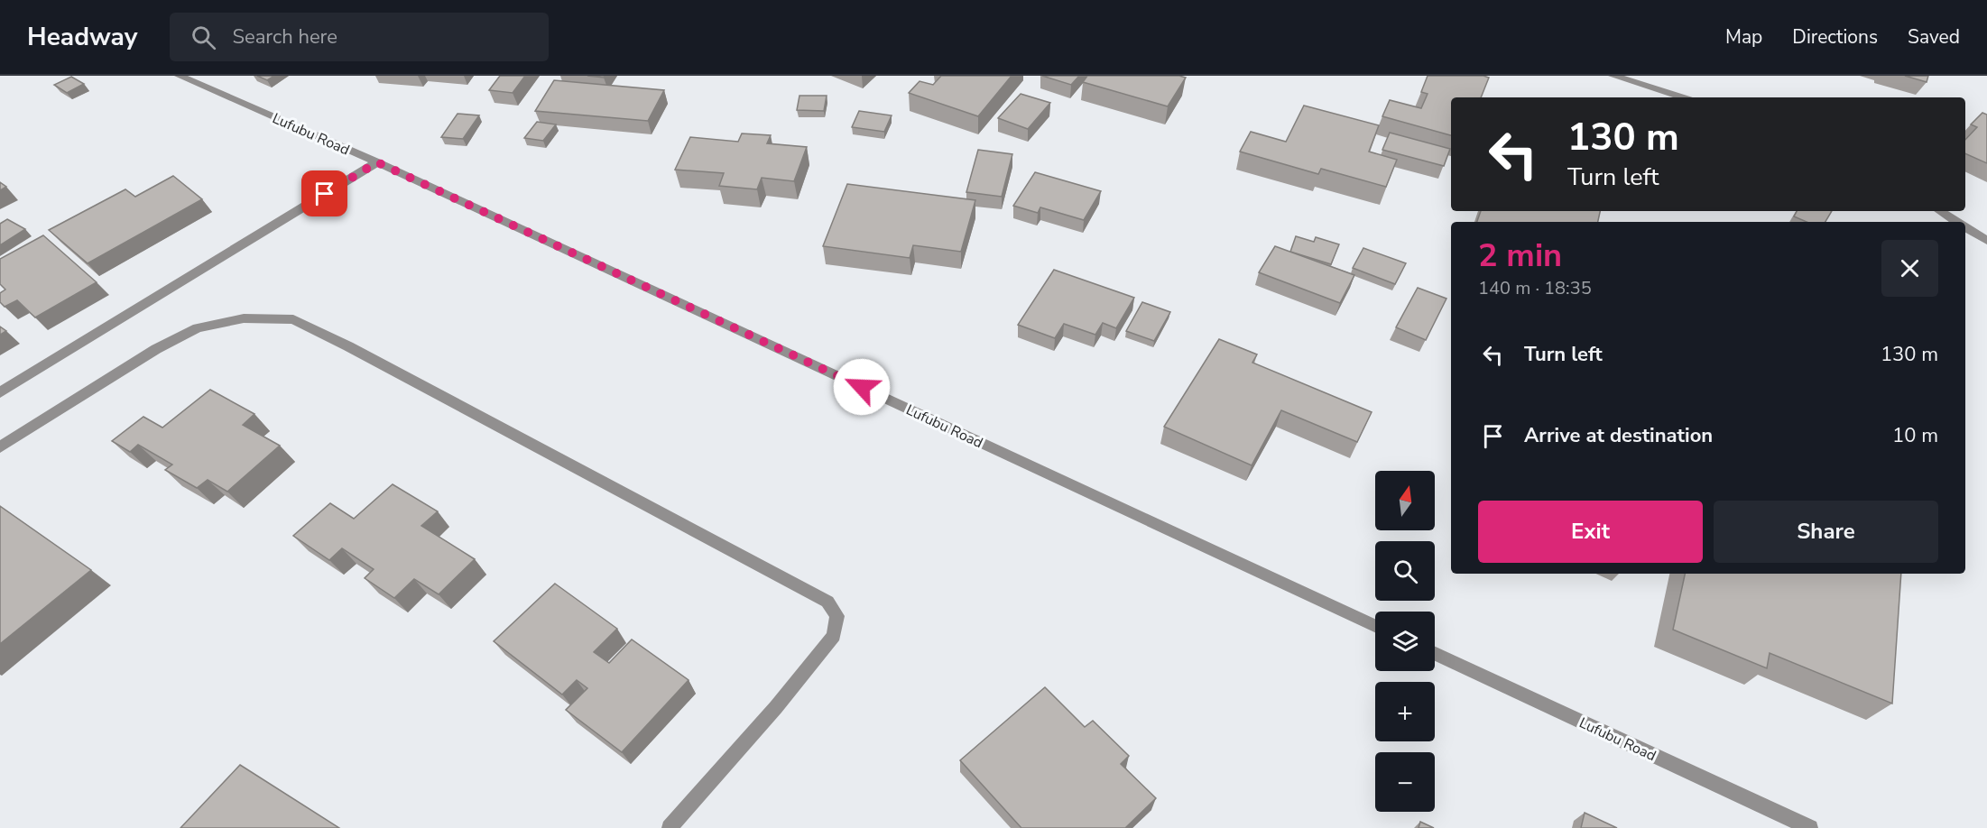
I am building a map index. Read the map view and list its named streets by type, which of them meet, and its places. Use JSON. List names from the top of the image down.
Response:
{
  "streets": {
    "street": ["Lufubu Road"]
  },
  "north": "top",
  "page": {
    "header": "Headway",
    "search": "Search here",
    "nav": ["Map", "Directions", "Saved"],
    "turn": ["130 m", "Turn left"],
    "heading": ["2 min", "140 m · 18:35"],
    "list": [
      {
        "name": "Turn left",
        "value": "130 m"
      },
      {
        "name": "Arrive at destination",
        "value": "10 m"
      }
    ],
    "map_buttons": ["+", "−"],
    "buttons": ["Exit", "Share"]
  }
}
